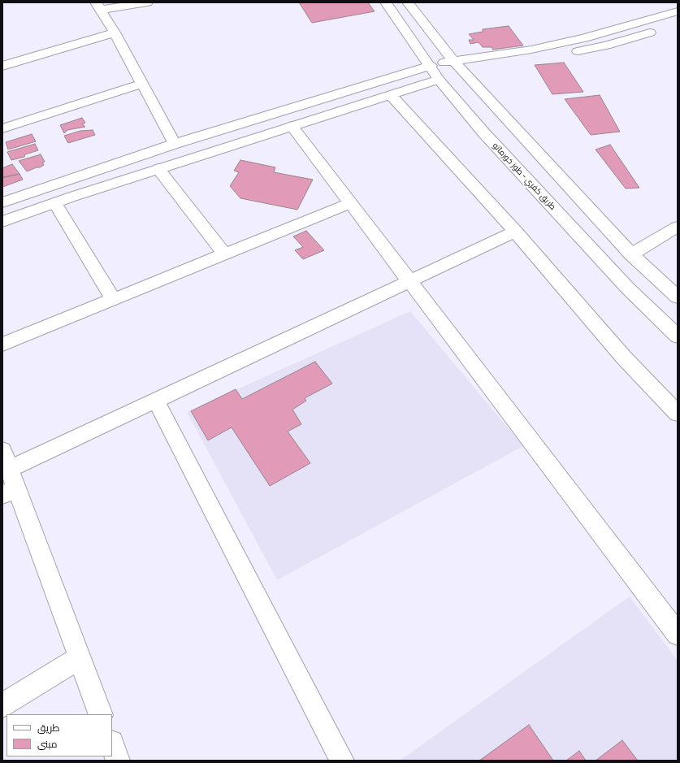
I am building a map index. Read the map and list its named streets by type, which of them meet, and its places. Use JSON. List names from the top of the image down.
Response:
{
  "streets": {
    "street": ["طريق كفري - طوز خورماتو"]
  },
  "legend": ["طريق", "مبنى"]
}
